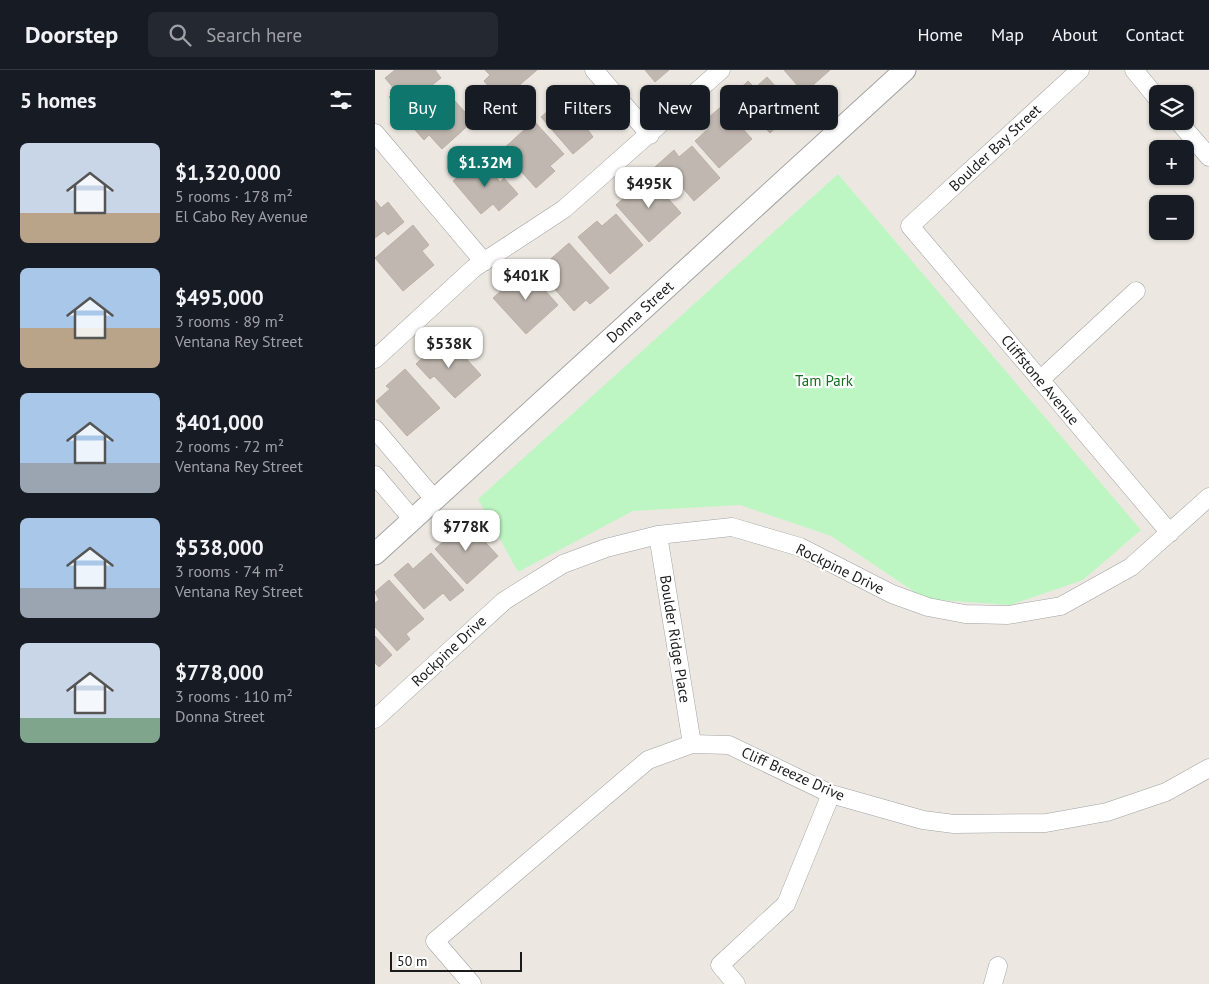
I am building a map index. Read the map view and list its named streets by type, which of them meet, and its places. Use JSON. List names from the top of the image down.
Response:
{
  "streets": {
    "street": [
      "Boulder Bay Street",
      "Donna Street",
      "Cliffstone Avenue",
      "Rockpine Drive",
      "Boulder Ridge Place",
      "Cliff Breeze Drive"
    ]
  },
  "crossings": [
    ["Boulder Bay Street", "Cliffstone Avenue"],
    ["Cliffstone Avenue", "Rockpine Drive"],
    ["Rockpine Drive", "Boulder Ridge Place"],
    ["Boulder Ridge Place", "Cliff Breeze Drive"]
  ],
  "parks": ["Tam Park"],
  "scale_bar": "50 m",
  "page": {
    "header": "Doorstep",
    "search": "Search here",
    "nav": [
      "Home",
      "Map",
      "About",
      "Contact"
    ],
    "heading": "5 homes",
    "map_buttons": ["+", "−"],
    "chip": [
      "Buy",
      "Rent",
      "Filters",
      "New",
      "Apartment"
    ],
    "list": [
      {
        "name": "$1,320,000",
        "note": "5 rooms · 178 m² · El Cabo Rey Avenue"
      },
      {
        "name": "$495,000",
        "note": "3 rooms · 89 m² · Ventana Rey Street"
      },
      {
        "name": "$401,000",
        "note": "2 rooms · 72 m² · Ventana Rey Street"
      },
      {
        "name": "$538,000",
        "note": "3 rooms · 74 m² · Ventana Rey Street"
      },
      {
        "name": "$778,000",
        "note": "3 rooms · 110 m² · Donna Street"
      }
    ],
    "price": [
      "$1.32M",
      "$495K",
      "$401K",
      "$538K",
      "$778K"
    ],
    "scale": "50 m"
  }
}
